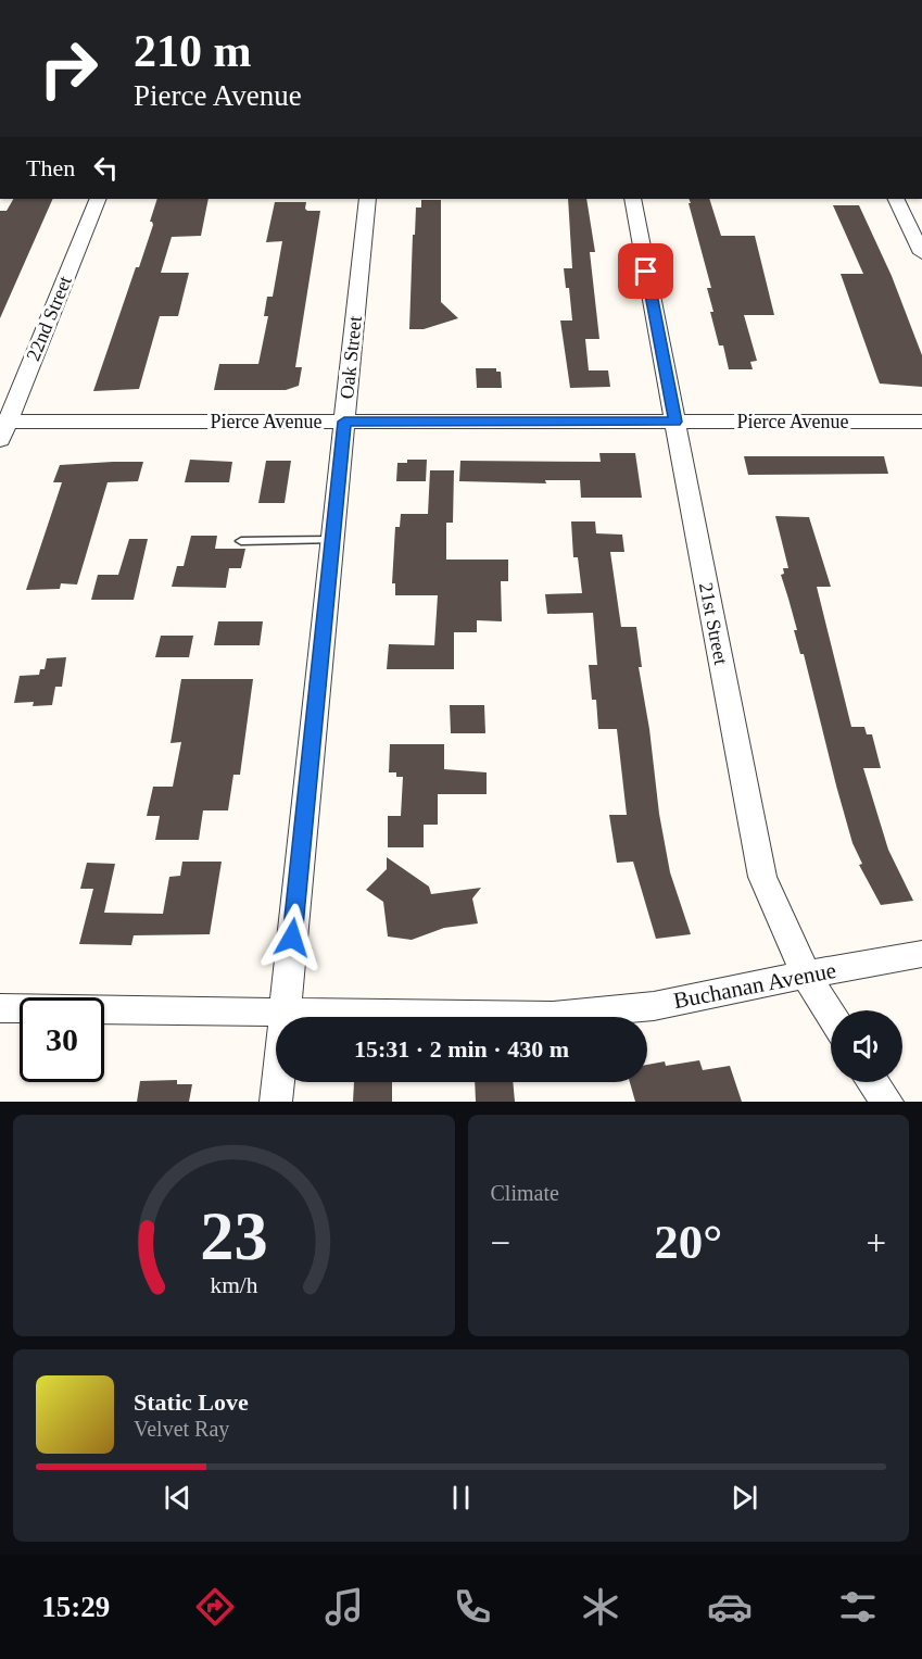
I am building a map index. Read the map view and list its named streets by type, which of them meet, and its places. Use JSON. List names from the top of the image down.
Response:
{
  "streets": {
    "street": [
      "22nd Street",
      "Oak Street",
      "Pierce Avenue",
      "21st Street",
      "Buchanan Avenue"
    ]
  },
  "crossings": [
    ["22nd Street", "Pierce Avenue"],
    ["Oak Street", "Pierce Avenue"],
    ["Oak Street", "Buchanan Avenue"],
    ["Pierce Avenue", "21st Street"],
    ["21st Street", "Buchanan Avenue"]
  ],
  "page": {
    "turn": ["210 m", "Pierce Avenue"],
    "then": "Then",
    "limit": "30",
    "trip": "15:31 · 2 min · 430 m",
    "tile": "Climate",
    "heat": ["−", "20°", "+"],
    "song": ["Static Love", "Velvet Ray"],
    "tabs": "15:29",
    "gauge": ["23", "km/h"]
  }
}
